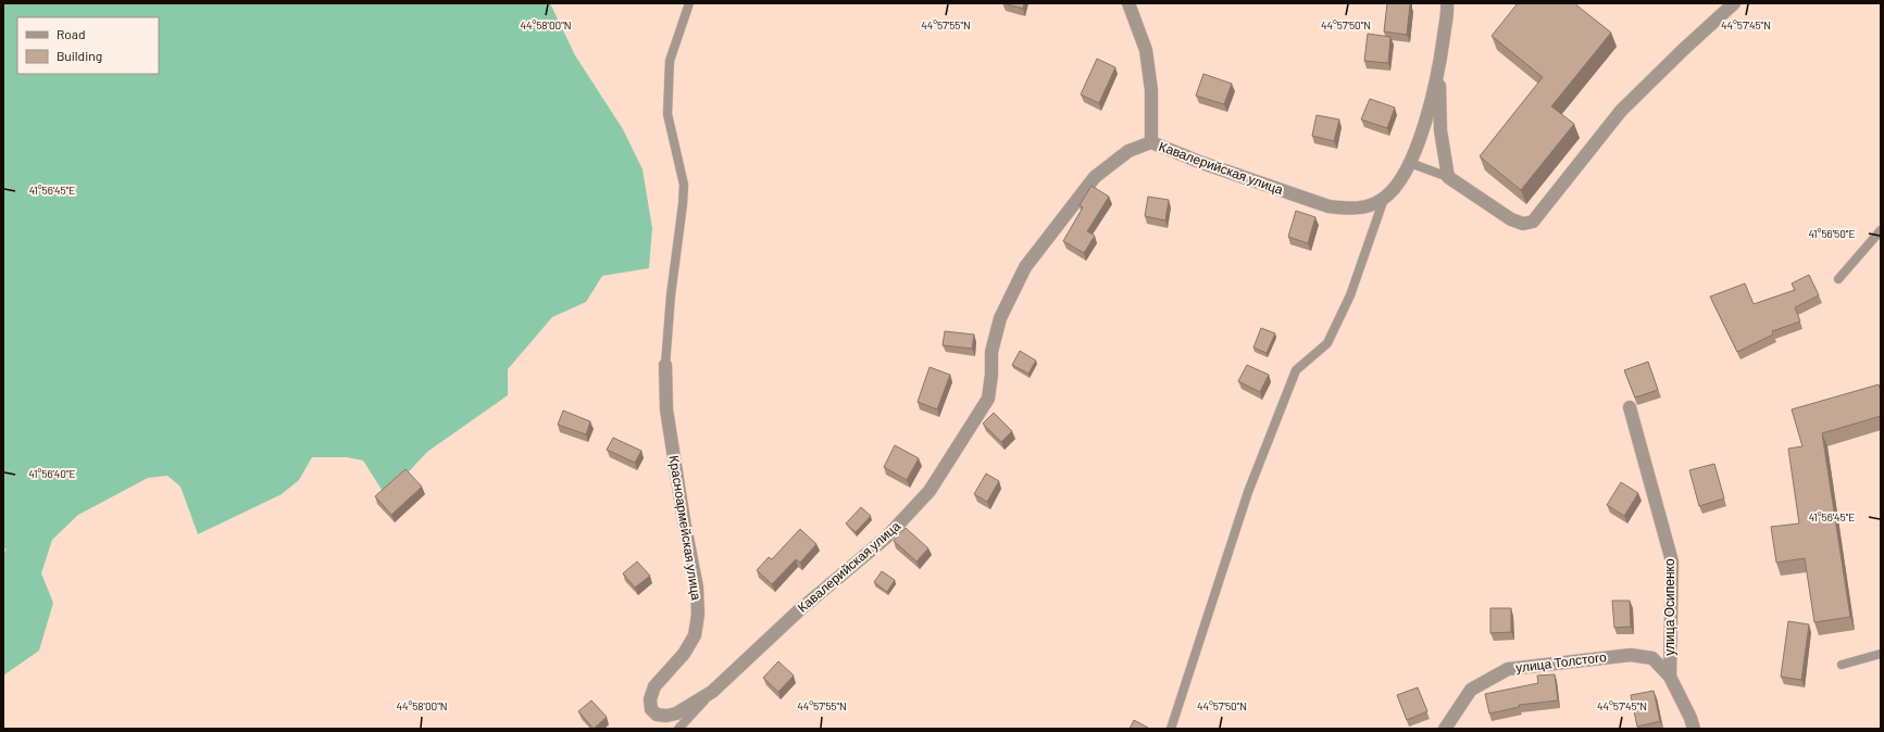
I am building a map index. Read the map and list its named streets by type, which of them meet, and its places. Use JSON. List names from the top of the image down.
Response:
{
  "streets": {
    "street": [
      "Кавалерийская улица",
      "Красноармейская улица",
      "улица Осипенко",
      "улица Толстого"
    ]
  },
  "crossings": [
    ["Кавалерийская улица", "Красноармейская улица"],
    ["улица Осипенко", "улица Толстого"]
  ],
  "legend": ["Road", "Building"],
  "coordinates": [
    "44°58'00\"N",
    "44°57'55\"N",
    "44°57'50\"N",
    "44°57'45\"N",
    "41°56'45\"E",
    "41°56'50\"E",
    "41°56'40\"E"
  ]
}
